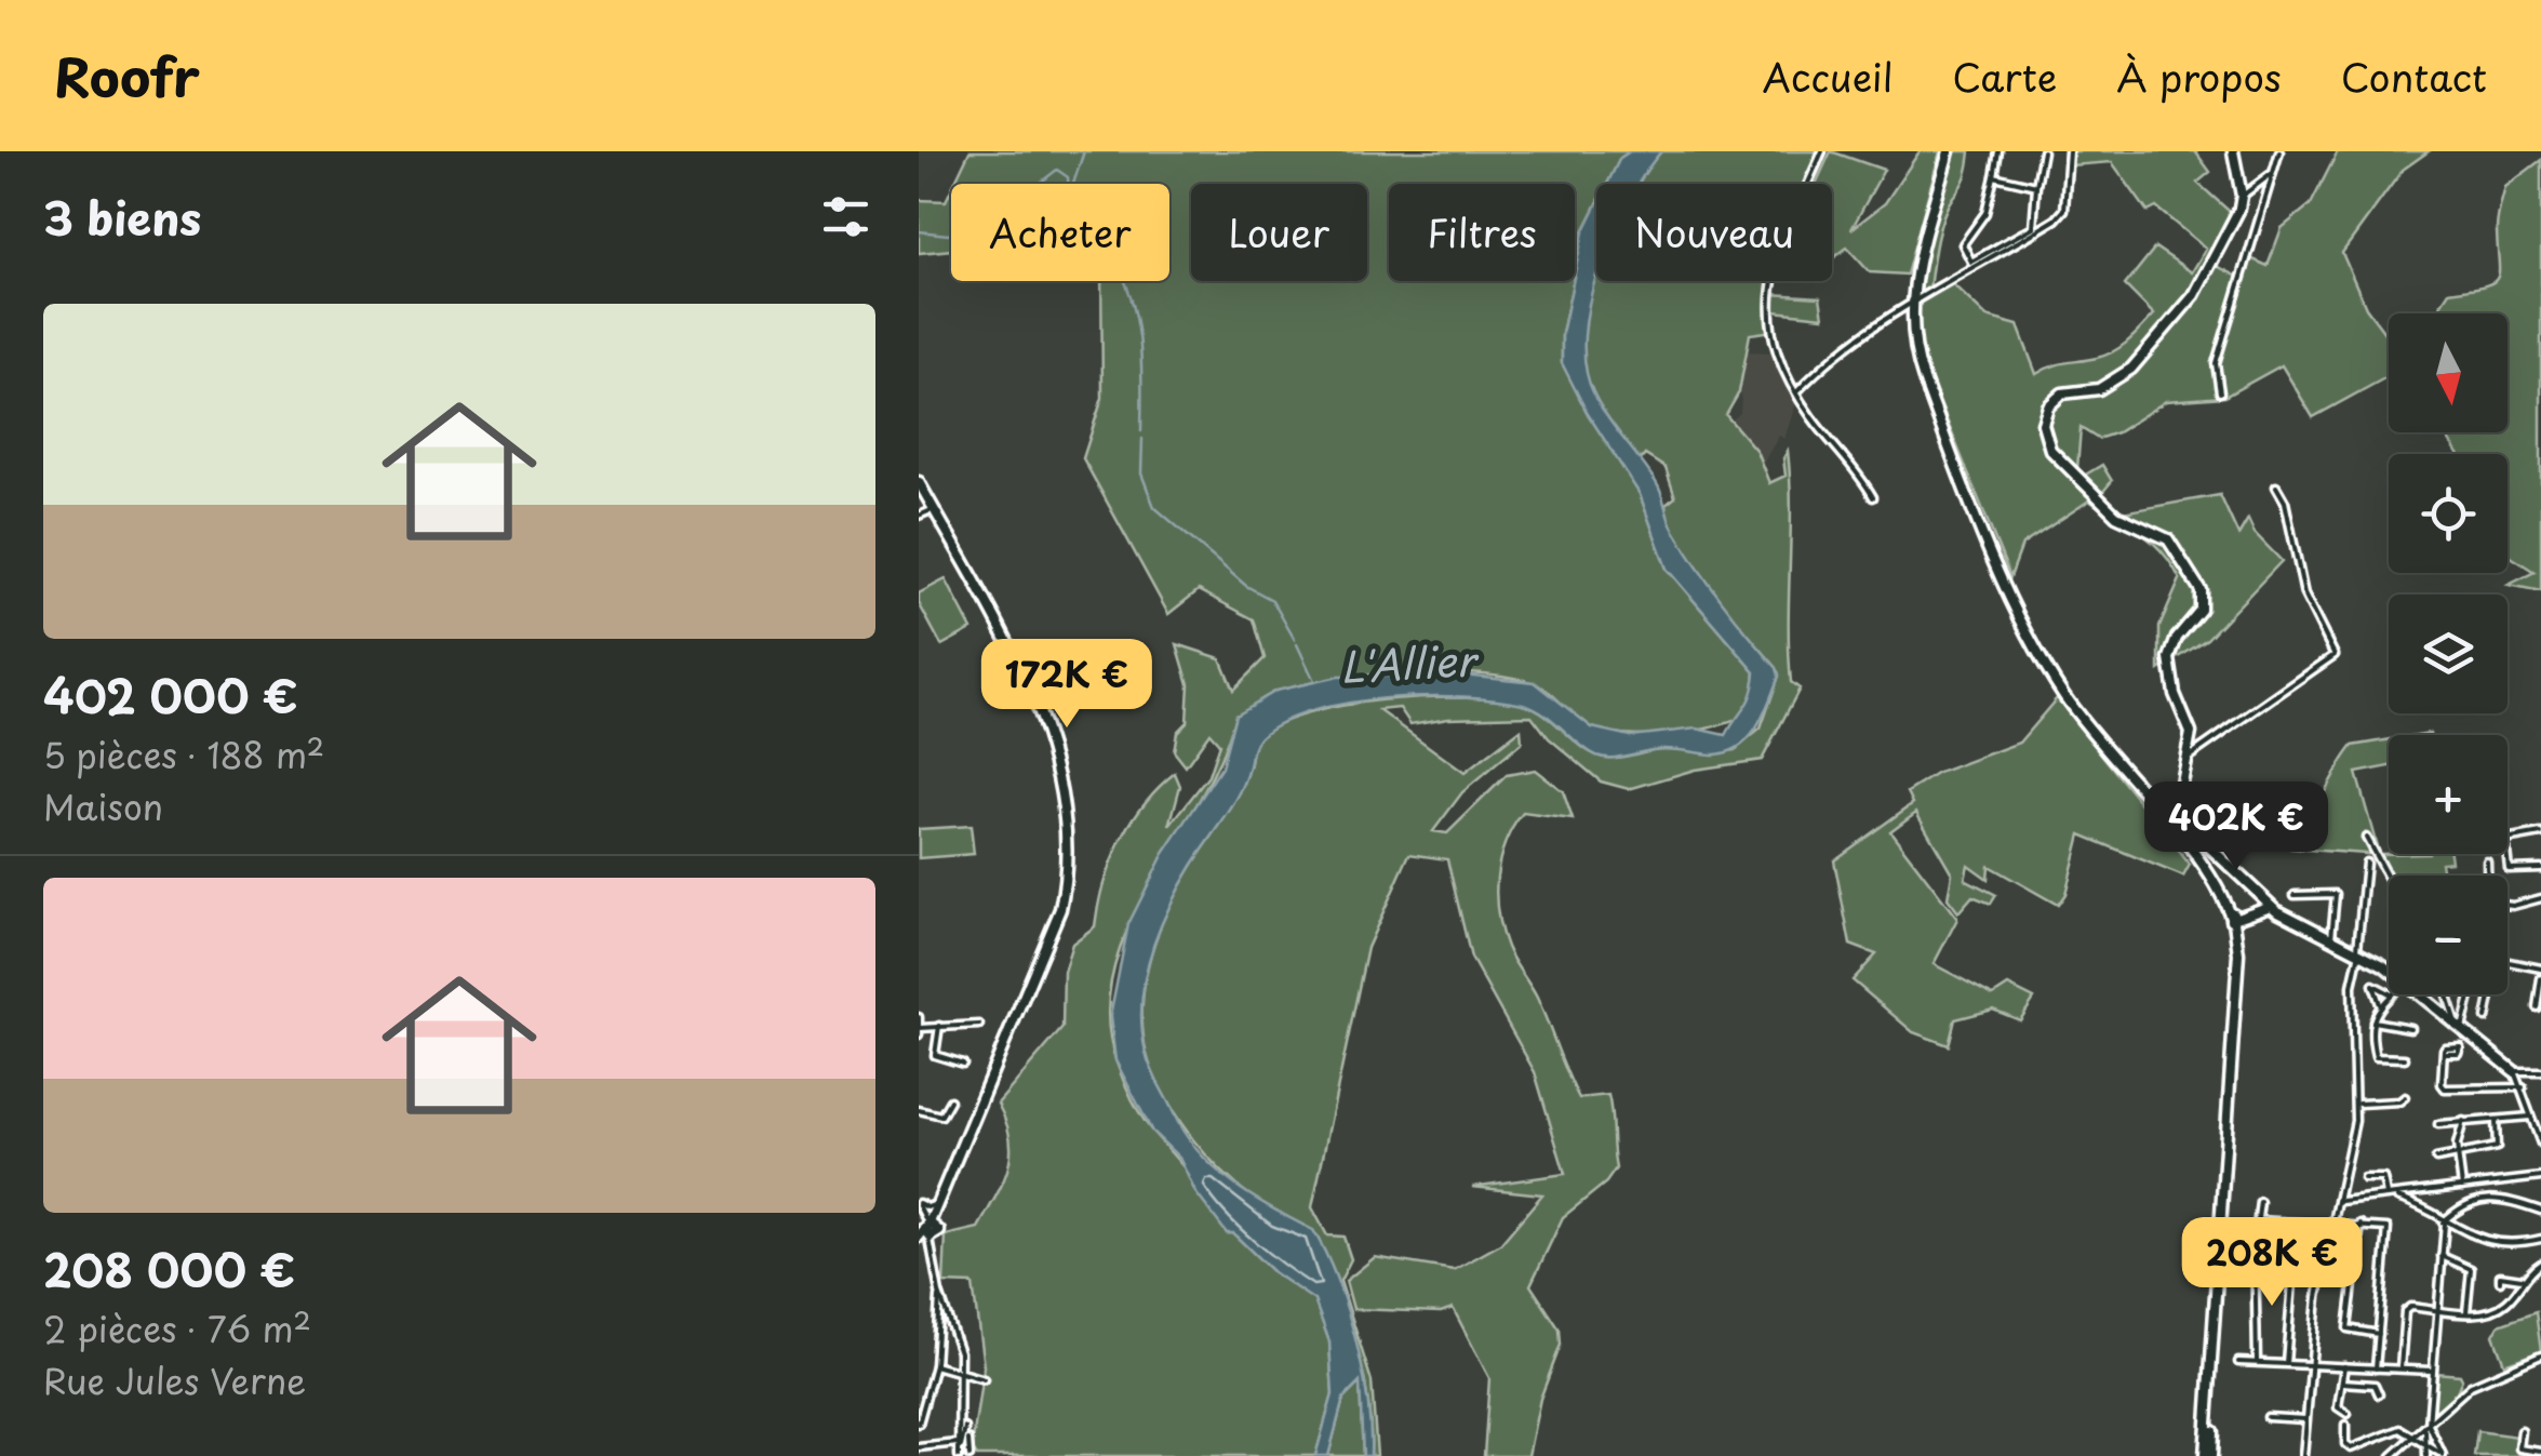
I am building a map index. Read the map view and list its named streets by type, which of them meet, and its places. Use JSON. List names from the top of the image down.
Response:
{
  "water": ["L'Allier"],
  "north": "bottom",
  "page": {
    "header": "Roofr",
    "nav": [
      "Accueil",
      "Carte",
      "À propos",
      "Contact"
    ],
    "heading": "3 biens",
    "chip": [
      "Acheter",
      "Louer",
      "Filtres",
      "Nouveau"
    ],
    "list": [
      {
        "name": "402 000 €",
        "note": "5 pièces · 188 m² · Maison"
      },
      {
        "name": "208 000 €",
        "note": "2 pièces · 76 m² · Rue Jules Verne"
      }
    ],
    "map_buttons": ["+", "−"],
    "price": ["172K €", "402K €", "208K €"]
  }
}
